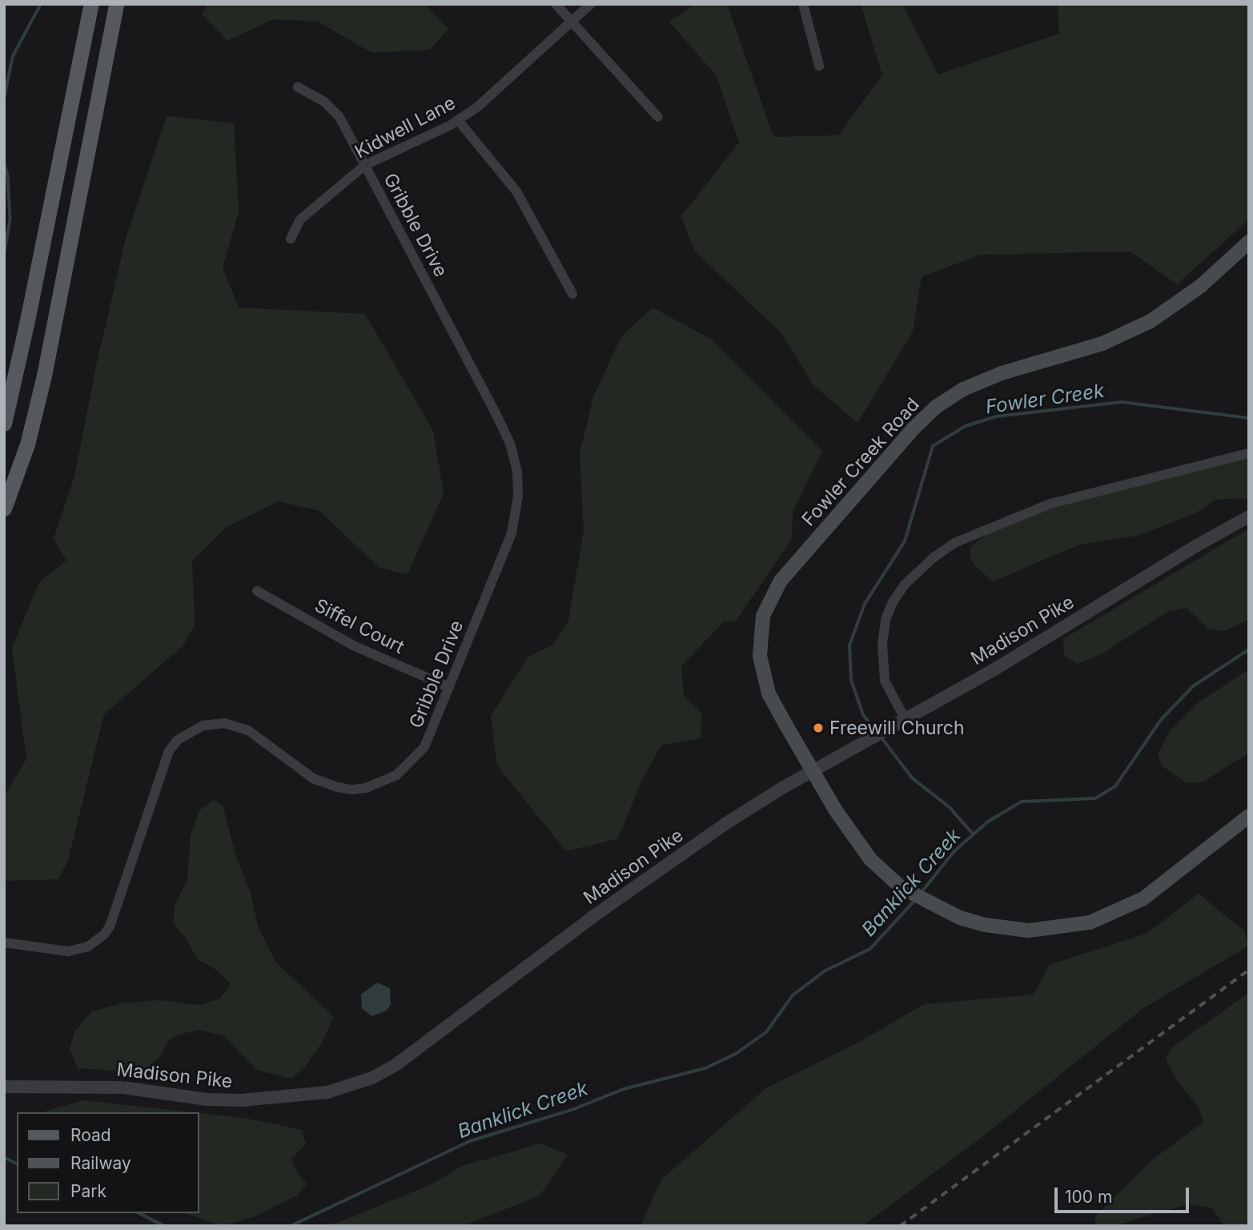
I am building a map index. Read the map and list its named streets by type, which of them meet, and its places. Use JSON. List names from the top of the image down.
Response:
{
  "streets": {
    "main road": ["Fowler Creek Road"],
    "street": [
      "Kidwell Lane",
      "Gribble Drive",
      "Siffel Court",
      "Madison Pike"
    ]
  },
  "crossings": [
    ["Kidwell Lane", "Gribble Drive"],
    ["Gribble Drive", "Siffel Court"],
    ["Fowler Creek Road", "Madison Pike"]
  ],
  "water": ["Fowler Creek", "Banklick Creek"],
  "places": ["Freewill Church"],
  "legend": ["Road", "Railway", "Park"],
  "scale_bar": "100 m"
}
